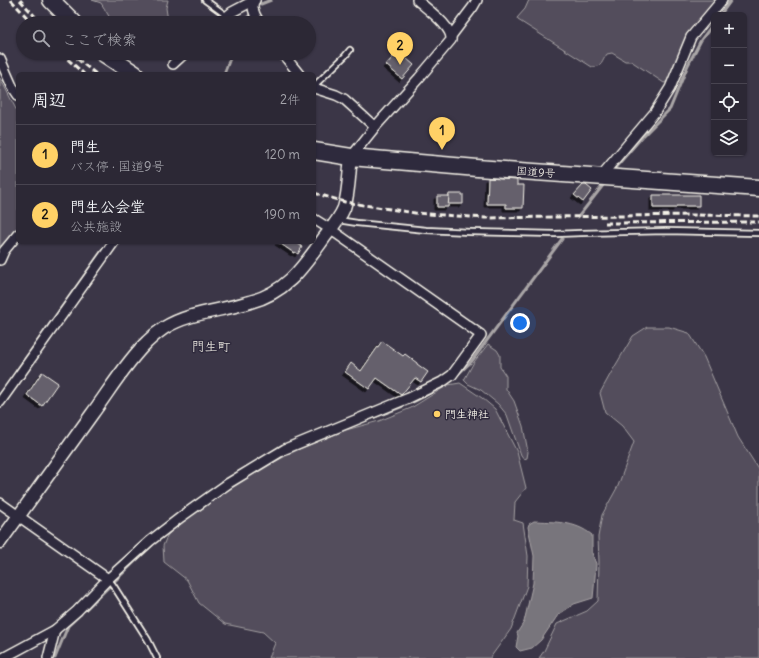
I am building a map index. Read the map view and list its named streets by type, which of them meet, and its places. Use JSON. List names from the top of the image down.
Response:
{
  "streets": {
    "highway": ["国道9号"]
  },
  "districts": ["門生町"],
  "places": ["門生神社"],
  "page": {
    "map_buttons": ["+", "−"],
    "search": "ここで検索",
    "pins": ["2", "1"],
    "heading": ["周辺", "2件"],
    "list": [
      {
        "mark": "1",
        "name": "門生",
        "note": "バス停 · 国道9号",
        "value": "120 m"
      },
      {
        "mark": "2",
        "name": "門生公会堂",
        "note": "公共施設",
        "value": "190 m"
      }
    ]
  }
}
